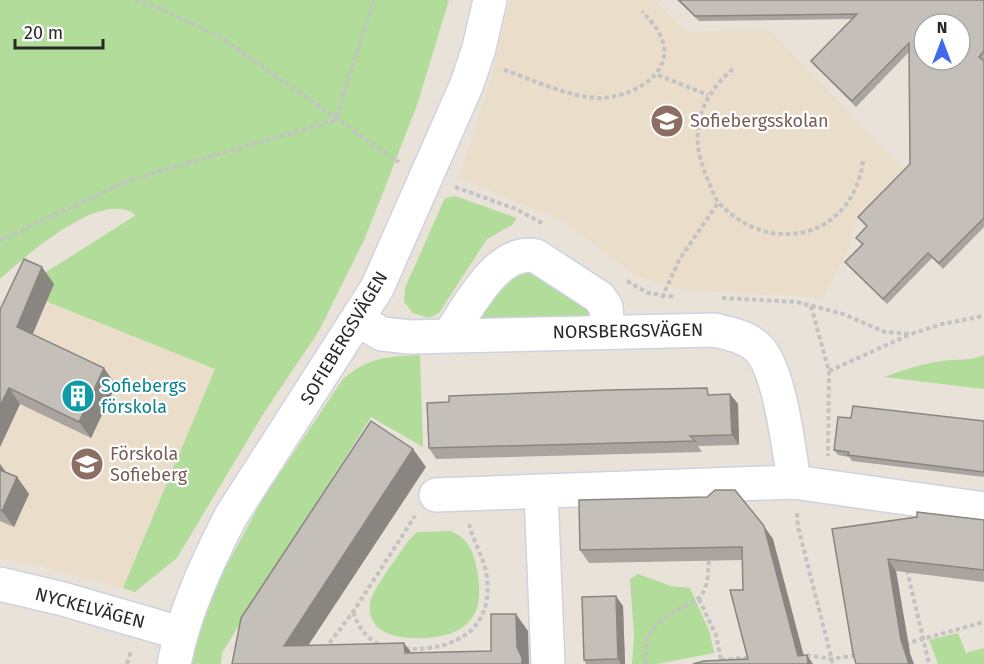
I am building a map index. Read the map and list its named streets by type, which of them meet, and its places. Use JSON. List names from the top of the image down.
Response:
{
  "streets": {
    "street": ["NORSBERGSVÄGEN", "SOFIEBERGSVÄGEN", "NYCKELVÄGEN"]
  },
  "crossings": [
    ["NORSBERGSVÄGEN", "SOFIEBERGSVÄGEN"],
    ["SOFIEBERGSVÄGEN", "NYCKELVÄGEN"]
  ],
  "places": {
    "school or university": ["Sofiebergsskolan", "Förskola Sofieberg"],
    "building": ["Sofiebergs förskola"]
  },
  "scale_bar": "20 m",
  "north": "top"
}
